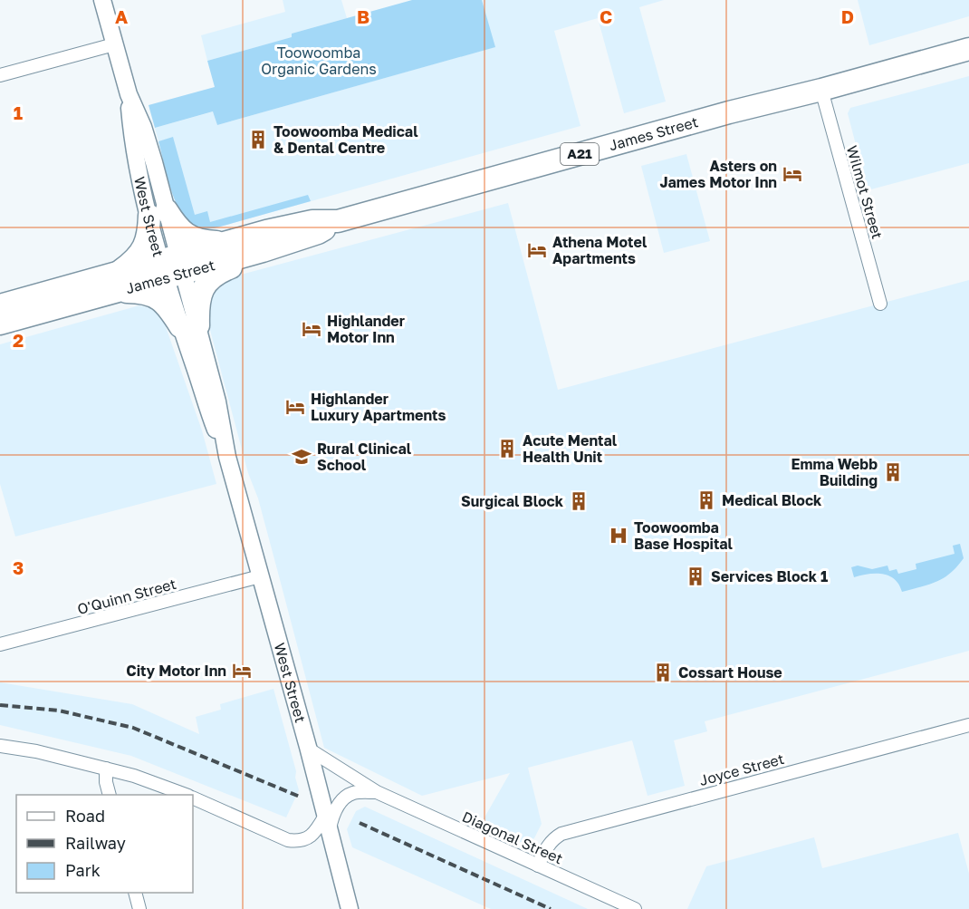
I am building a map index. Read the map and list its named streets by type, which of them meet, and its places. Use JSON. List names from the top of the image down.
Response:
{
  "streets": {
    "highway": ["James Street", "A21"],
    "main road": ["West Street"],
    "street": [
      "Wilmot Street",
      "O'Quinn Street",
      "Joyce Street",
      "Diagonal Street"
    ]
  },
  "crossings": [
    ["James Street", "Wilmot Street"],
    ["James Street", "West Street"],
    ["West Street", "O'Quinn Street"],
    ["West Street", "Diagonal Street"],
    ["Joyce Street", "Diagonal Street"]
  ],
  "parks": ["Toowoomba Organic Gardens"],
  "places": {
    "building": [
      "Toowoomba Medical & Dental Centre",
      "Acute Mental Health Unit",
      "Emma Webb Building",
      "Medical Block",
      "Surgical Block",
      "Services Block 1",
      "Cossart House"
    ],
    "hotel": [
      "Asters on James Motor Inn",
      "Athena Motel Apartments",
      "Highlander Motor Inn",
      "Highlander Luxury Apartments",
      "City Motor Inn"
    ],
    "school or university": ["Rural Clinical School"],
    "hospital": ["Toowoomba Base Hospital"]
  },
  "legend": ["Road", "Railway", "Park"],
  "grid": {
    "columns": [
      "A",
      "B",
      "C",
      "D"
    ],
    "rows": ["1", "2", "3"]
  }
}
